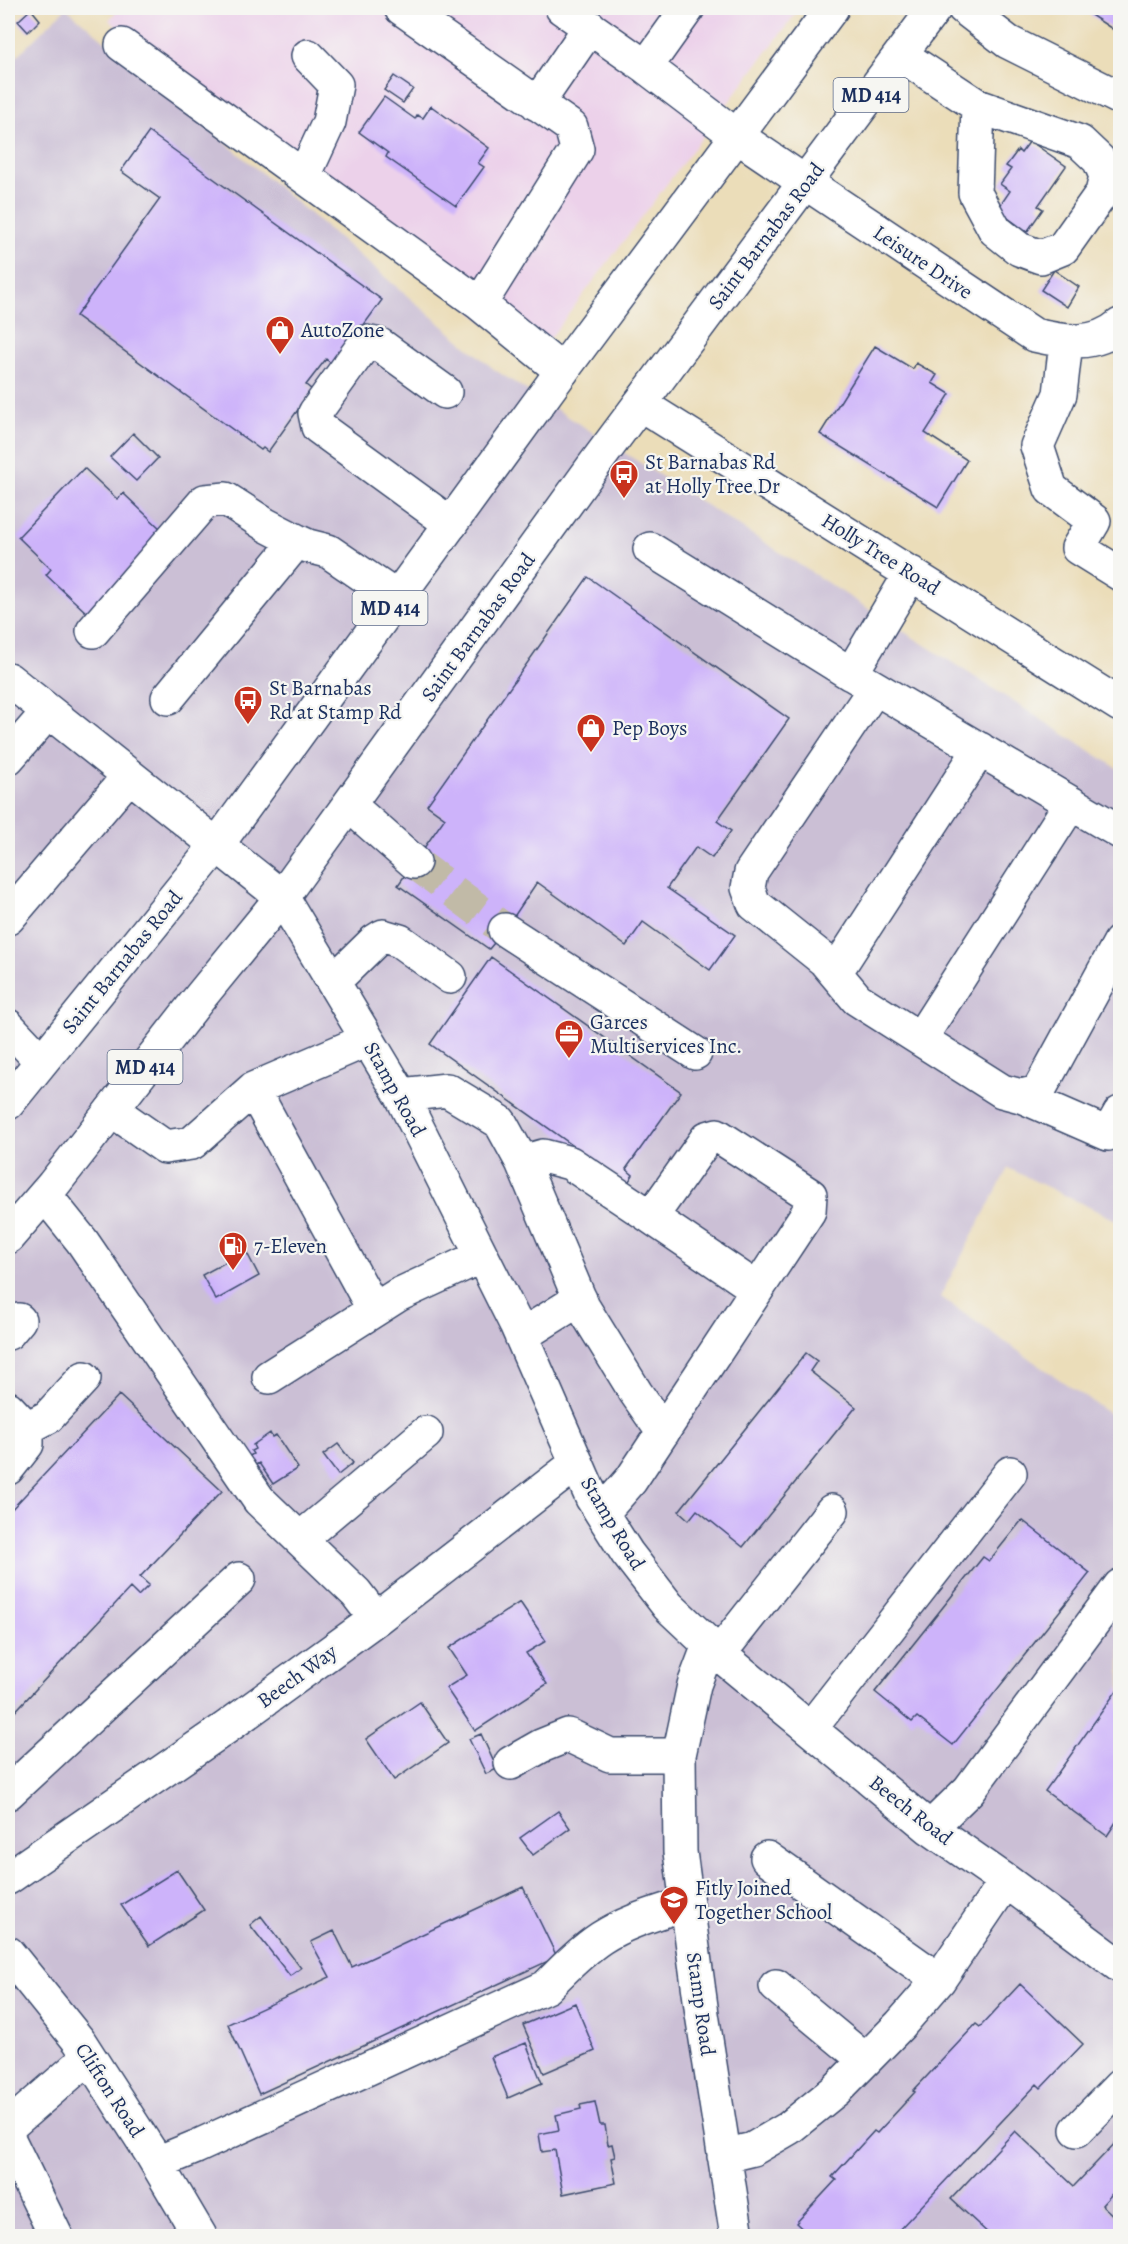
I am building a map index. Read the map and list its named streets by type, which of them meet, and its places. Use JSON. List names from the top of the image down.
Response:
{
  "streets": {
    "street": [
      "MD 414",
      "Saint Barnabas Road",
      "Leisure Drive",
      "Holly Tree Road",
      "Stamp Road",
      "Beech Way",
      "Beech Road",
      "Clifton Road"
    ]
  },
  "crossings": [
    ["Saint Barnabas Road", "Leisure Drive"],
    ["Saint Barnabas Road", "Holly Tree Road"],
    ["Saint Barnabas Road", "Stamp Road"],
    ["Stamp Road", "Beech Way"],
    ["Stamp Road", "Beech Road"]
  ],
  "places": {
    "shop": ["AutoZone", "Pep Boys"],
    "bus stop": ["St Barnabas Rd at Holly Tree Dr", "St Barnabas Rd at Stamp Rd"],
    "office": ["Garces Multiservices Inc."],
    "fuel station": ["7-Eleven"],
    "school or university": ["Fitly Joined Together School"]
  }
}
